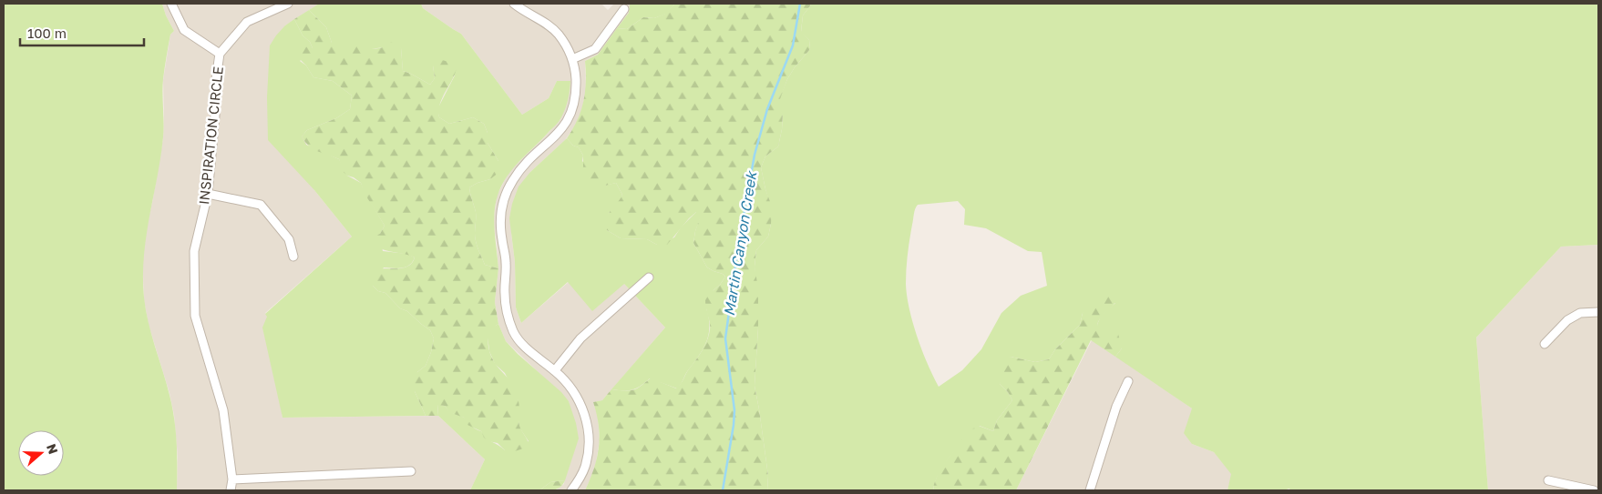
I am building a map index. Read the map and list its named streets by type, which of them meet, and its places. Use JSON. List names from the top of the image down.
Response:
{
  "streets": {
    "street": ["INSPIRATION CIRCLE"]
  },
  "water": ["Martin Canyon Creek"],
  "scale_bar": "100 m",
  "north": "right"
}
